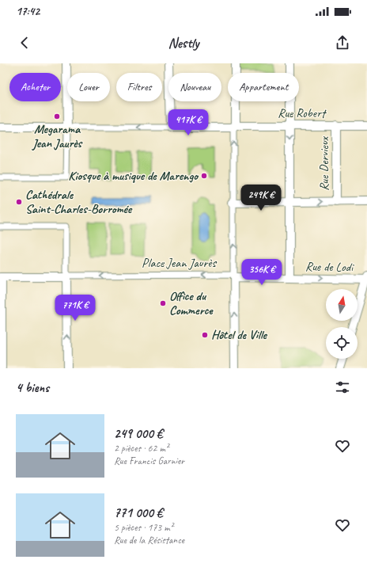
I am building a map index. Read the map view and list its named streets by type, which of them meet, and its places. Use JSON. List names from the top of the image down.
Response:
{
  "streets": {
    "street": [
      "Rue Robert",
      "Rue Dervieux",
      "Place Jean Jaurès",
      "Rue de Lodi"
    ]
  },
  "crossings": [
    ["Rue Robert", "Rue Dervieux"],
    ["Rue Robert", "Place Jean Jaurès"],
    ["Place Jean Jaurès", "Rue de Lodi"]
  ],
  "one_way": ["Rue de Lodi"],
  "places": [
    "Megarama Jean Jaurès",
    "Kiosque à musique de Marengo",
    "Cathédrale Saint-Charles-Borromée",
    "Office du Commerce",
    "Hôtel de Ville"
  ],
  "north": "top",
  "page": {
    "status": "17:42",
    "header": "Nestly",
    "chip": [
      "Acheter",
      "Louer",
      "Filtres",
      "Nouveau",
      "Appartement"
    ],
    "price": [
      "417K €",
      "249K €",
      "356K €",
      "771K €"
    ],
    "heading": "4 biens",
    "list": [
      {
        "name": "249 000 €",
        "note": "2 pièces · 62 m² · Rue Francis Garnier"
      },
      {
        "name": "771 000 €",
        "note": "5 pièces · 173 m² · Rue de la Résistance"
      }
    ]
  }
}
